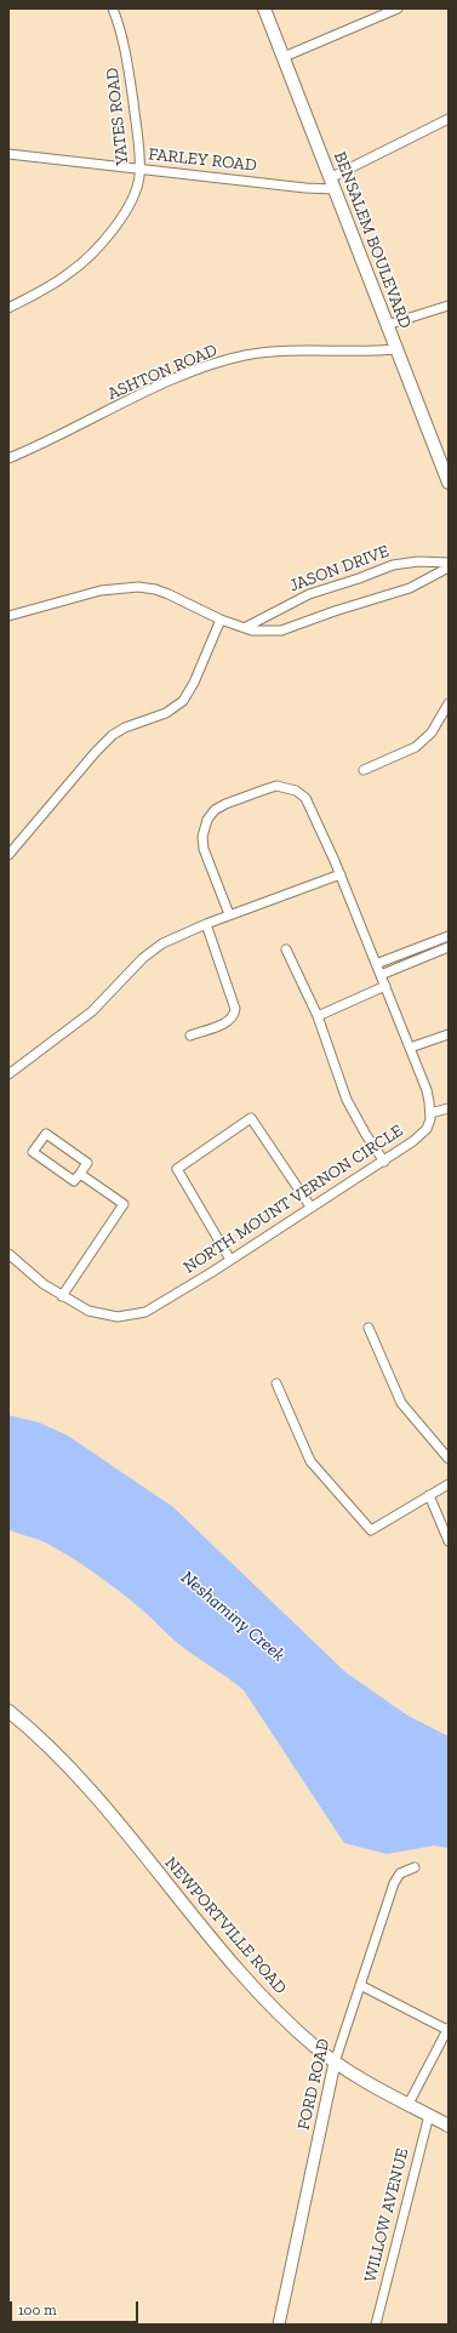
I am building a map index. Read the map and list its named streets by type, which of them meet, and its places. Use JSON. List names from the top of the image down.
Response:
{
  "streets": {
    "main road": ["BENSALEM BOULEVARD", "NEWPORTVILLE ROAD"],
    "street": [
      "YATES ROAD",
      "FARLEY ROAD",
      "ASHTON ROAD",
      "JASON DRIVE",
      "NORTH MOUNT VERNON CIRCLE",
      "FORD ROAD",
      "WILLOW AVENUE"
    ]
  },
  "crossings": [
    ["YATES ROAD", "FARLEY ROAD"],
    ["FARLEY ROAD", "BENSALEM BOULEVARD"],
    ["BENSALEM BOULEVARD", "ASHTON ROAD"],
    ["NEWPORTVILLE ROAD", "FORD ROAD"],
    ["NEWPORTVILLE ROAD", "WILLOW AVENUE"]
  ],
  "water": ["Neshaminy Creek"],
  "scale_bar": "100 m"
}
